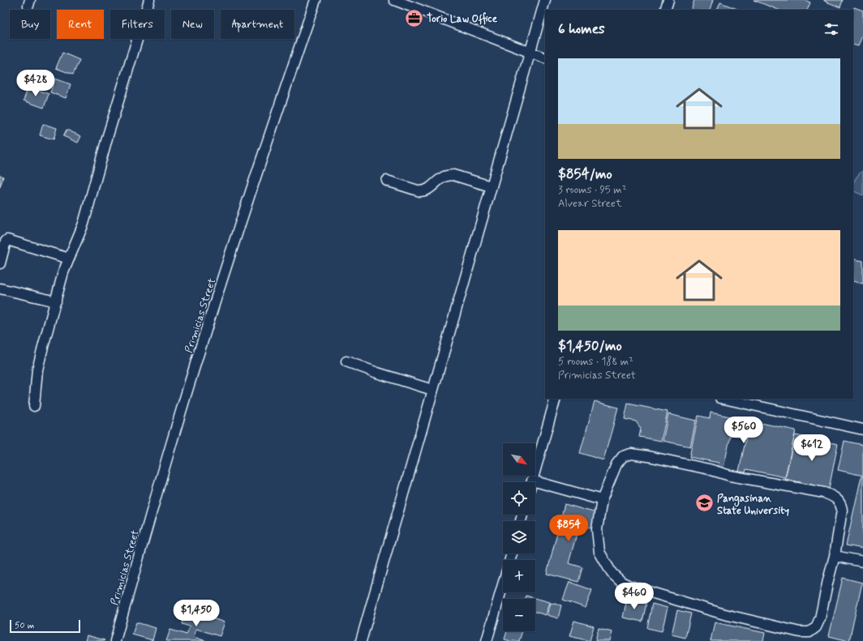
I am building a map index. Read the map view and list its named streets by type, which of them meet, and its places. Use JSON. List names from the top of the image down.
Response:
{
  "streets": {
    "street": ["Primicias Street"]
  },
  "places": {
    "office": ["Torio Law Office"],
    "school or university": ["Pangasinan State University"]
  },
  "scale_bar": "50 m",
  "north": "bottom right",
  "page": {
    "chip": [
      "Buy",
      "Rent",
      "Filters",
      "New",
      "Apartment"
    ],
    "heading": "6 homes",
    "list": [
      {
        "name": "$854/mo",
        "note": "3 rooms · 95 m² · Alvear Street"
      },
      {
        "name": "$1,450/mo",
        "note": "5 rooms · 188 m² · Primicias Street"
      }
    ],
    "price": [
      "$428",
      "$560",
      "$612",
      "$854",
      "$460",
      "$1,450"
    ],
    "map_buttons": ["+", "−"],
    "scale": "50 m"
  }
}
